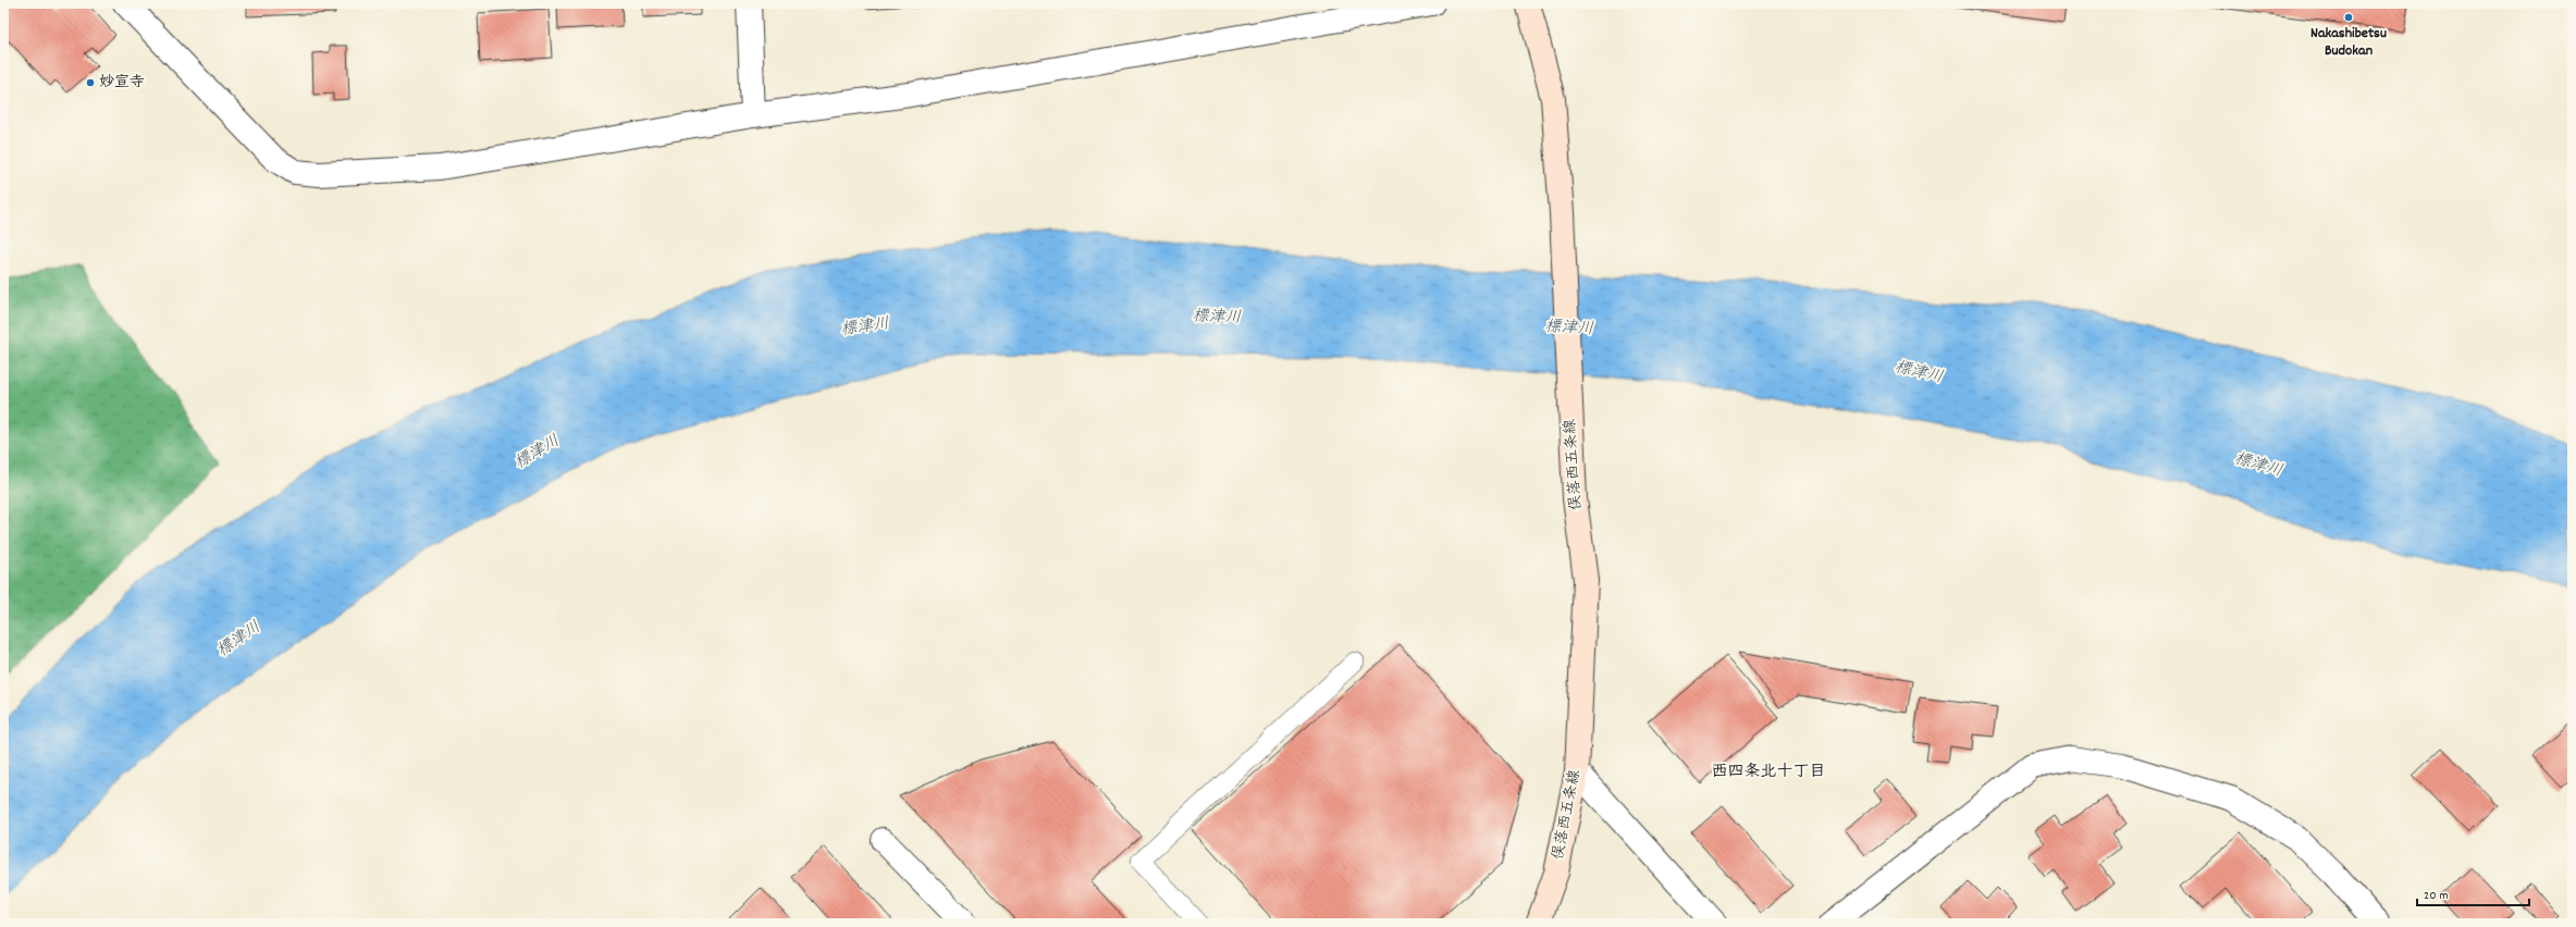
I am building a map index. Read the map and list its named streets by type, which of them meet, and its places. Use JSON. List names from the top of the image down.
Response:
{
  "streets": {
    "main road": ["俣落西五条線"]
  },
  "districts": ["西四条北十丁目"],
  "water": ["標津川"],
  "places": ["Nakashibetsu Budokan", "妙宣寺"],
  "scale_bar": "20 m"
}
